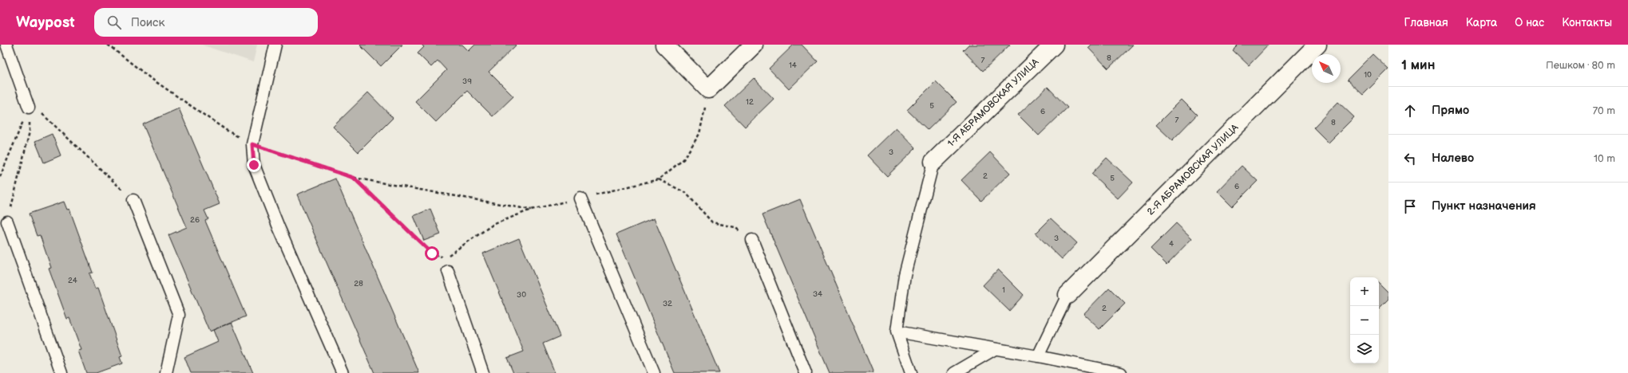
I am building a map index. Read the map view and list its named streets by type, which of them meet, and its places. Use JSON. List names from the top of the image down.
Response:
{
  "streets": {
    "street": ["1-Я АБРАМОВСКАЯ УЛИЦА", "2-Я АБРАМОВСКАЯ УЛИЦА"]
  },
  "house_numbers": [
    "8",
    "7",
    "14",
    "10",
    "39",
    "12",
    "5",
    "6",
    "7",
    "8",
    "3",
    "2",
    "5",
    "6",
    "26",
    "3",
    "4",
    "24",
    "28",
    "1",
    "34",
    "30",
    "32",
    "2"
  ],
  "north": "top left",
  "page": {
    "header": "Waypost",
    "search": "Поиск",
    "nav": [
      "Главная",
      "Карта",
      "О нас",
      "Контакты"
    ],
    "heading": ["1 мин", "Пешком · 80 m"],
    "list": [
      ["Прямо", "70 m"],
      ["Налево", "10 m"],
      "Пункт назначения"
    ],
    "map_buttons": ["+", "−"]
  }
}
